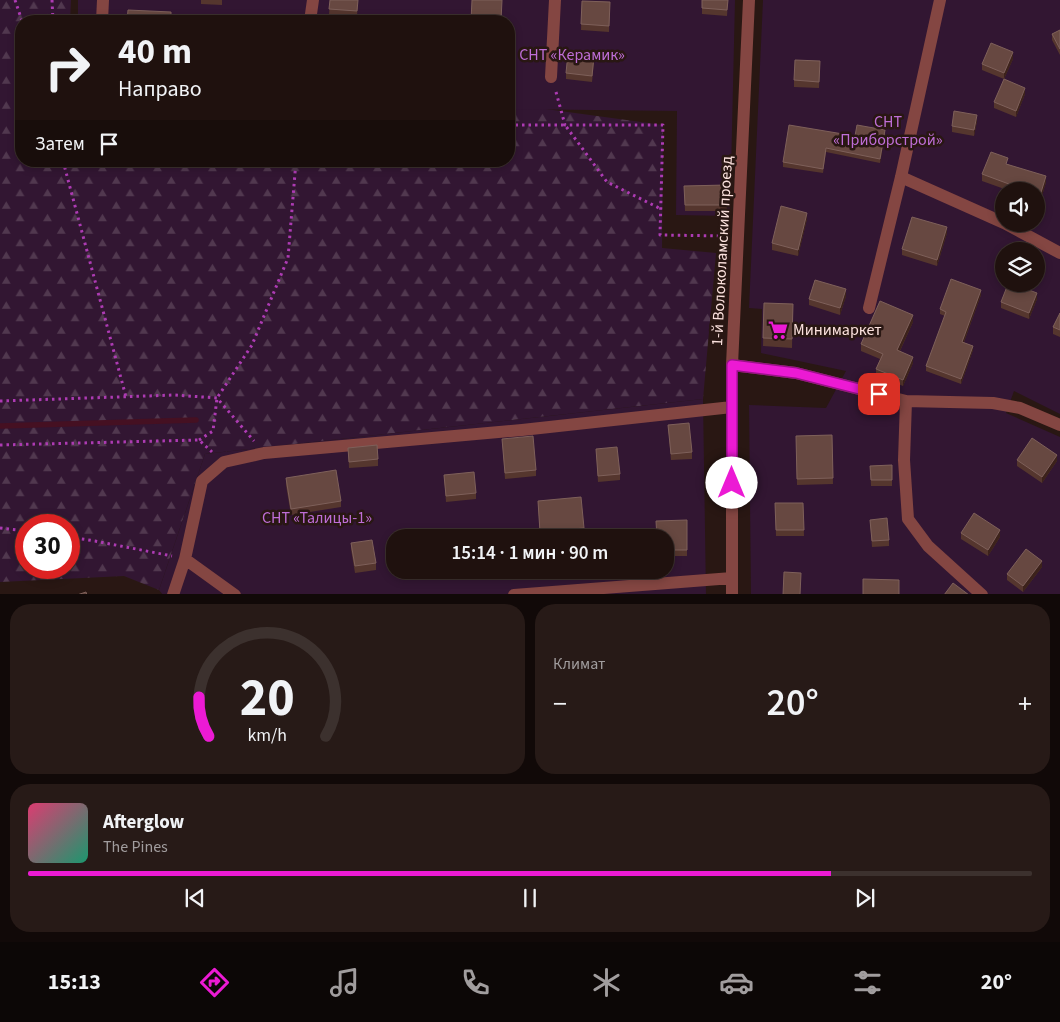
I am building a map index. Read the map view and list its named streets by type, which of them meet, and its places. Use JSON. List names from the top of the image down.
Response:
{
  "streets": {
    "street": ["1-й Волоколамский проезд"]
  },
  "parks": ["СНТ «Керамик»", "СНТ «Приборстрой»", "СНТ «Талицы-1»"],
  "places": {
    "supermarket": ["Минимаркет"]
  },
  "page": {
    "turn": ["40 m", "Направо"],
    "then": "Затем",
    "limit": "30",
    "trip": "15:14 · 1 мин · 90 m",
    "tile": "Климат",
    "heat": ["−", "20°", "+"],
    "song": ["Afterglow", "The Pines"],
    "tabs": ["15:13", "20°"],
    "gauge": ["20", "km/h"]
  }
}
